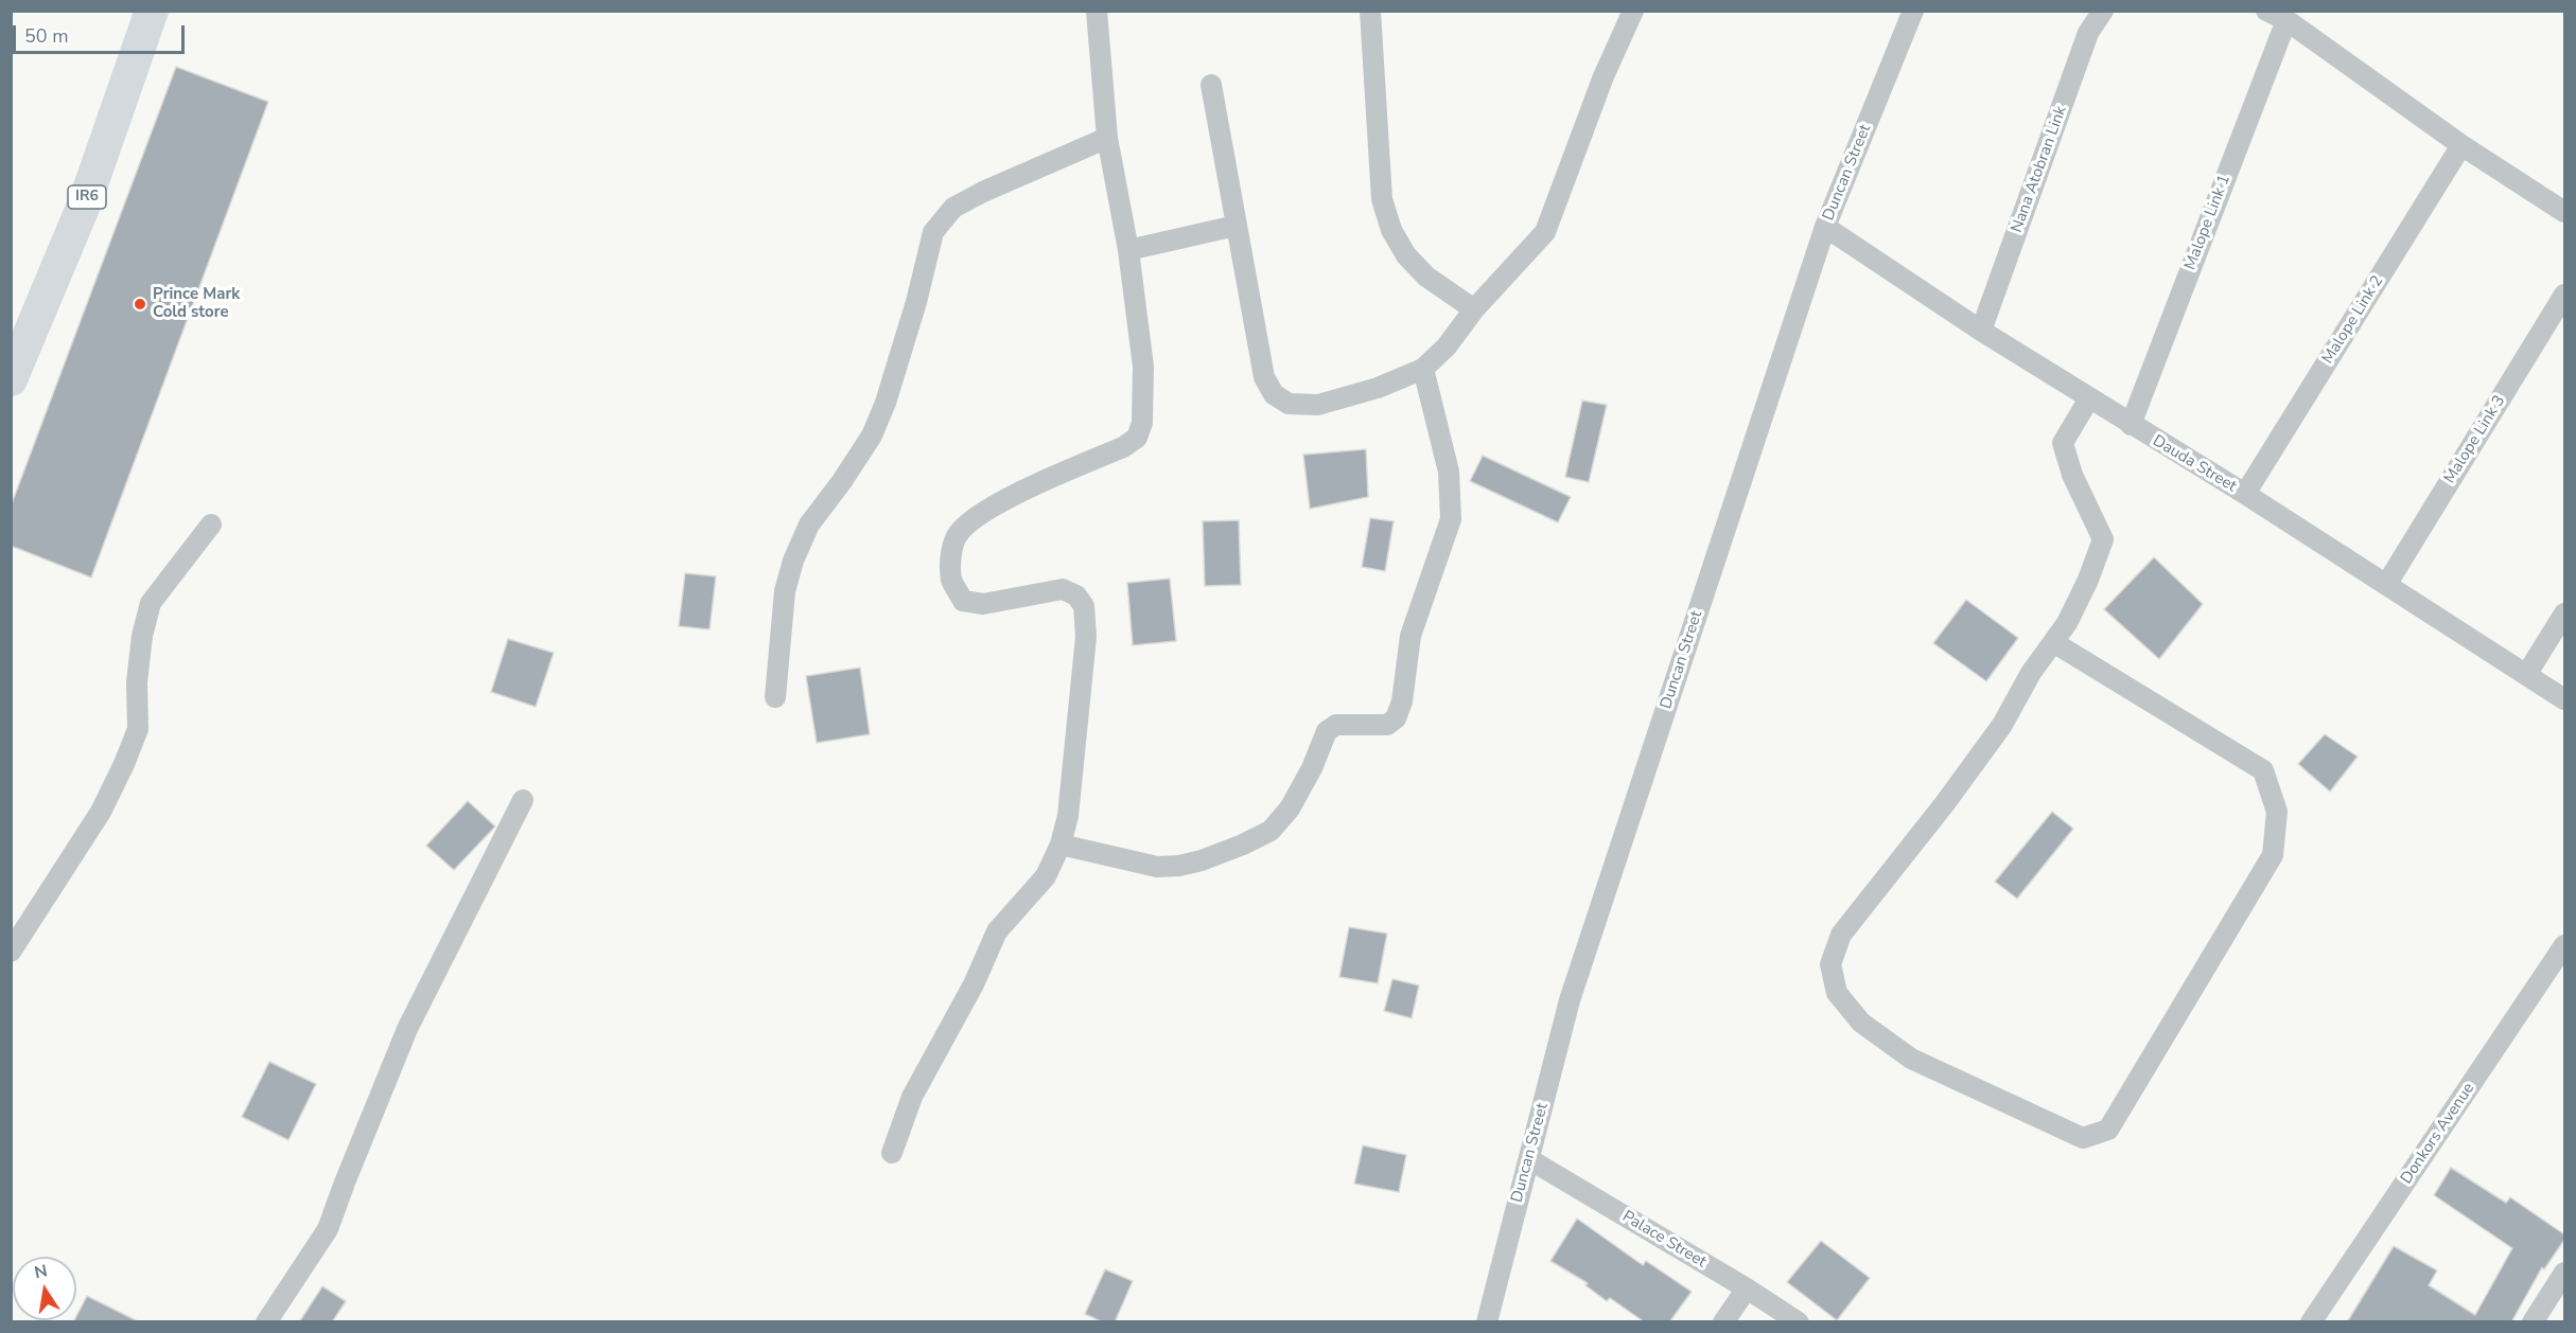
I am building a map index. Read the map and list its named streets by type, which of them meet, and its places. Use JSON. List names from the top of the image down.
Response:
{
  "streets": {
    "main road": ["IR6"],
    "street": [
      "Nana Atobran Link",
      "Duncan Street",
      "Malope Link 1",
      "Malope Link 2",
      "Malope Link 3",
      "Dauda Street",
      "Donkors Avenue",
      "Palace Street"
    ]
  },
  "crossings": [
    ["Nana Atobran Link", "Dauda Street"],
    ["Duncan Street", "Dauda Street"],
    ["Duncan Street", "Palace Street"],
    ["Malope Link 1", "Dauda Street"],
    ["Malope Link 2", "Dauda Street"],
    ["Malope Link 3", "Dauda Street"]
  ],
  "places": ["Prince Mark Cold store"],
  "scale_bar": "50 m",
  "north": "top"
}
